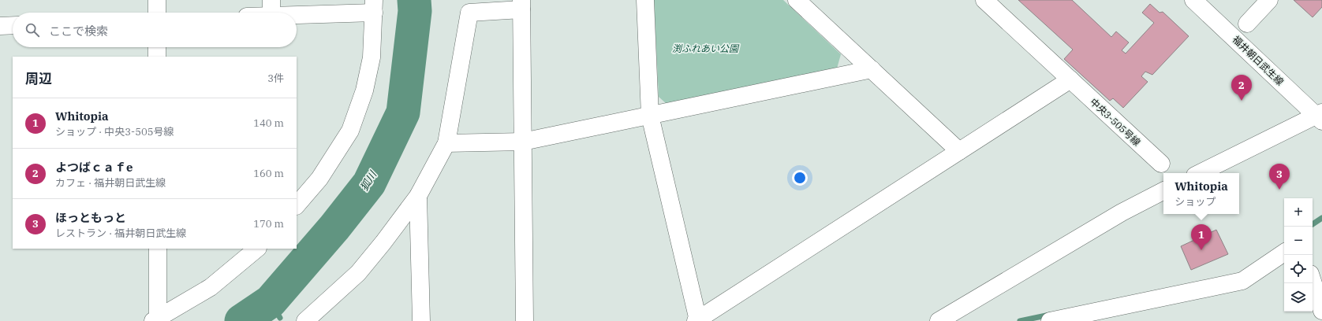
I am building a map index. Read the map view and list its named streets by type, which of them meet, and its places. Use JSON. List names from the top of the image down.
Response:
{
  "streets": {
    "street": ["福井朝日武生線", "中央3-505号線"]
  },
  "water": ["狐川"],
  "parks": ["渕ふれあい公園"],
  "page": {
    "search": "ここで検索",
    "heading": ["周辺", "3件"],
    "pins": ["2", "3", "1"],
    "list": [
      {
        "mark": "1",
        "name": "Whitopia",
        "note": "ショップ · 中央3-505号線",
        "value": "140 m"
      },
      {
        "mark": "2",
        "name": "よつばｃａｆe",
        "note": "カフェ · 福井朝日武生線",
        "value": "160 m"
      },
      {
        "mark": "3",
        "name": "ほっともっと",
        "note": "レストラン · 福井朝日武生線",
        "value": "170 m"
      }
    ],
    "popup": ["Whitopia", "ショップ"],
    "map_buttons": ["+", "−"]
  }
}
